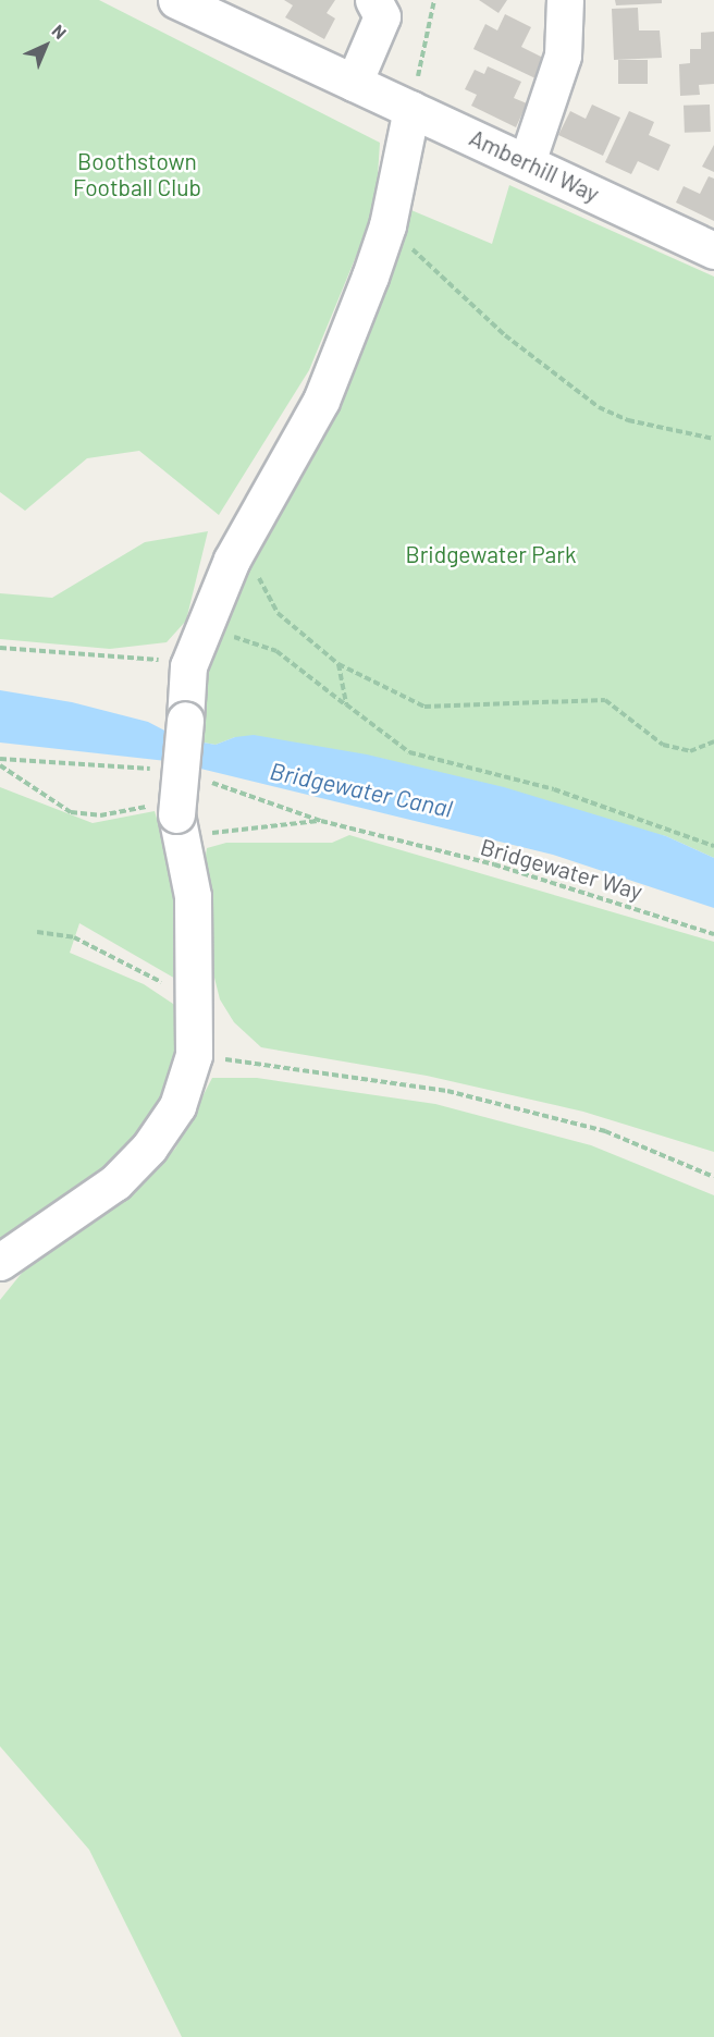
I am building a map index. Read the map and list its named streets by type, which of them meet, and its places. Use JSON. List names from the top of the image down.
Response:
{
  "streets": {
    "street": ["Amberhill Way"],
    "path": ["Bridgewater Way"]
  },
  "water": ["Bridgewater Canal"],
  "parks": ["Boothstown Football Club", "Bridgewater Park"],
  "north": "top right"
}
